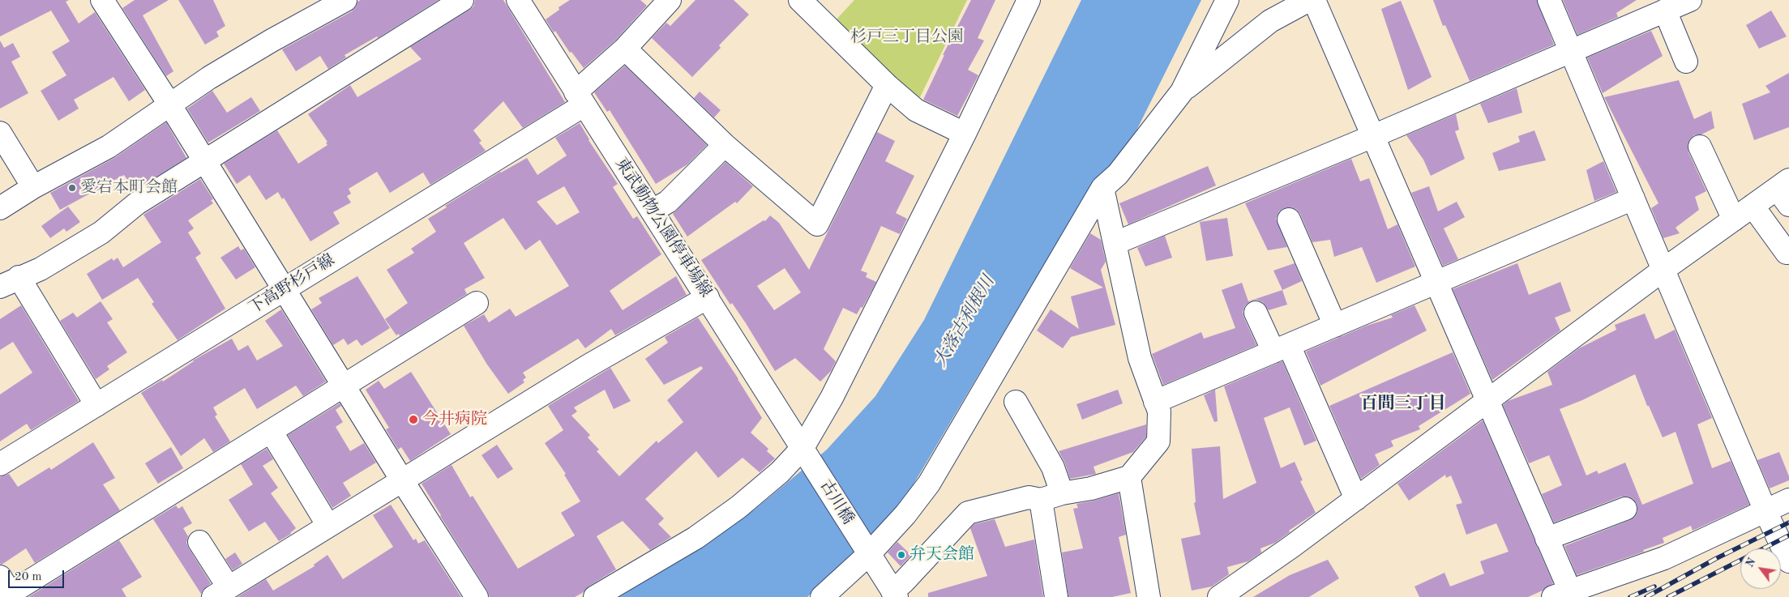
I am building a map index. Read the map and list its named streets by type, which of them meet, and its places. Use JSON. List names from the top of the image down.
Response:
{
  "streets": {
    "street": ["東武動物公園停車場線", "下高野杉戸線", "古川橋"]
  },
  "crossings": [
    ["東武動物公園停車場線", "下高野杉戸線"],
    ["東武動物公園停車場線", "古川橋"]
  ],
  "districts": ["百間三丁目"],
  "water": ["大落古利根川"],
  "parks": ["杉戸三丁目公園"],
  "places": ["愛宕本町会館", "今井病院", "弁天会館"],
  "scale_bar": "20 m",
  "north": "top left"
}
